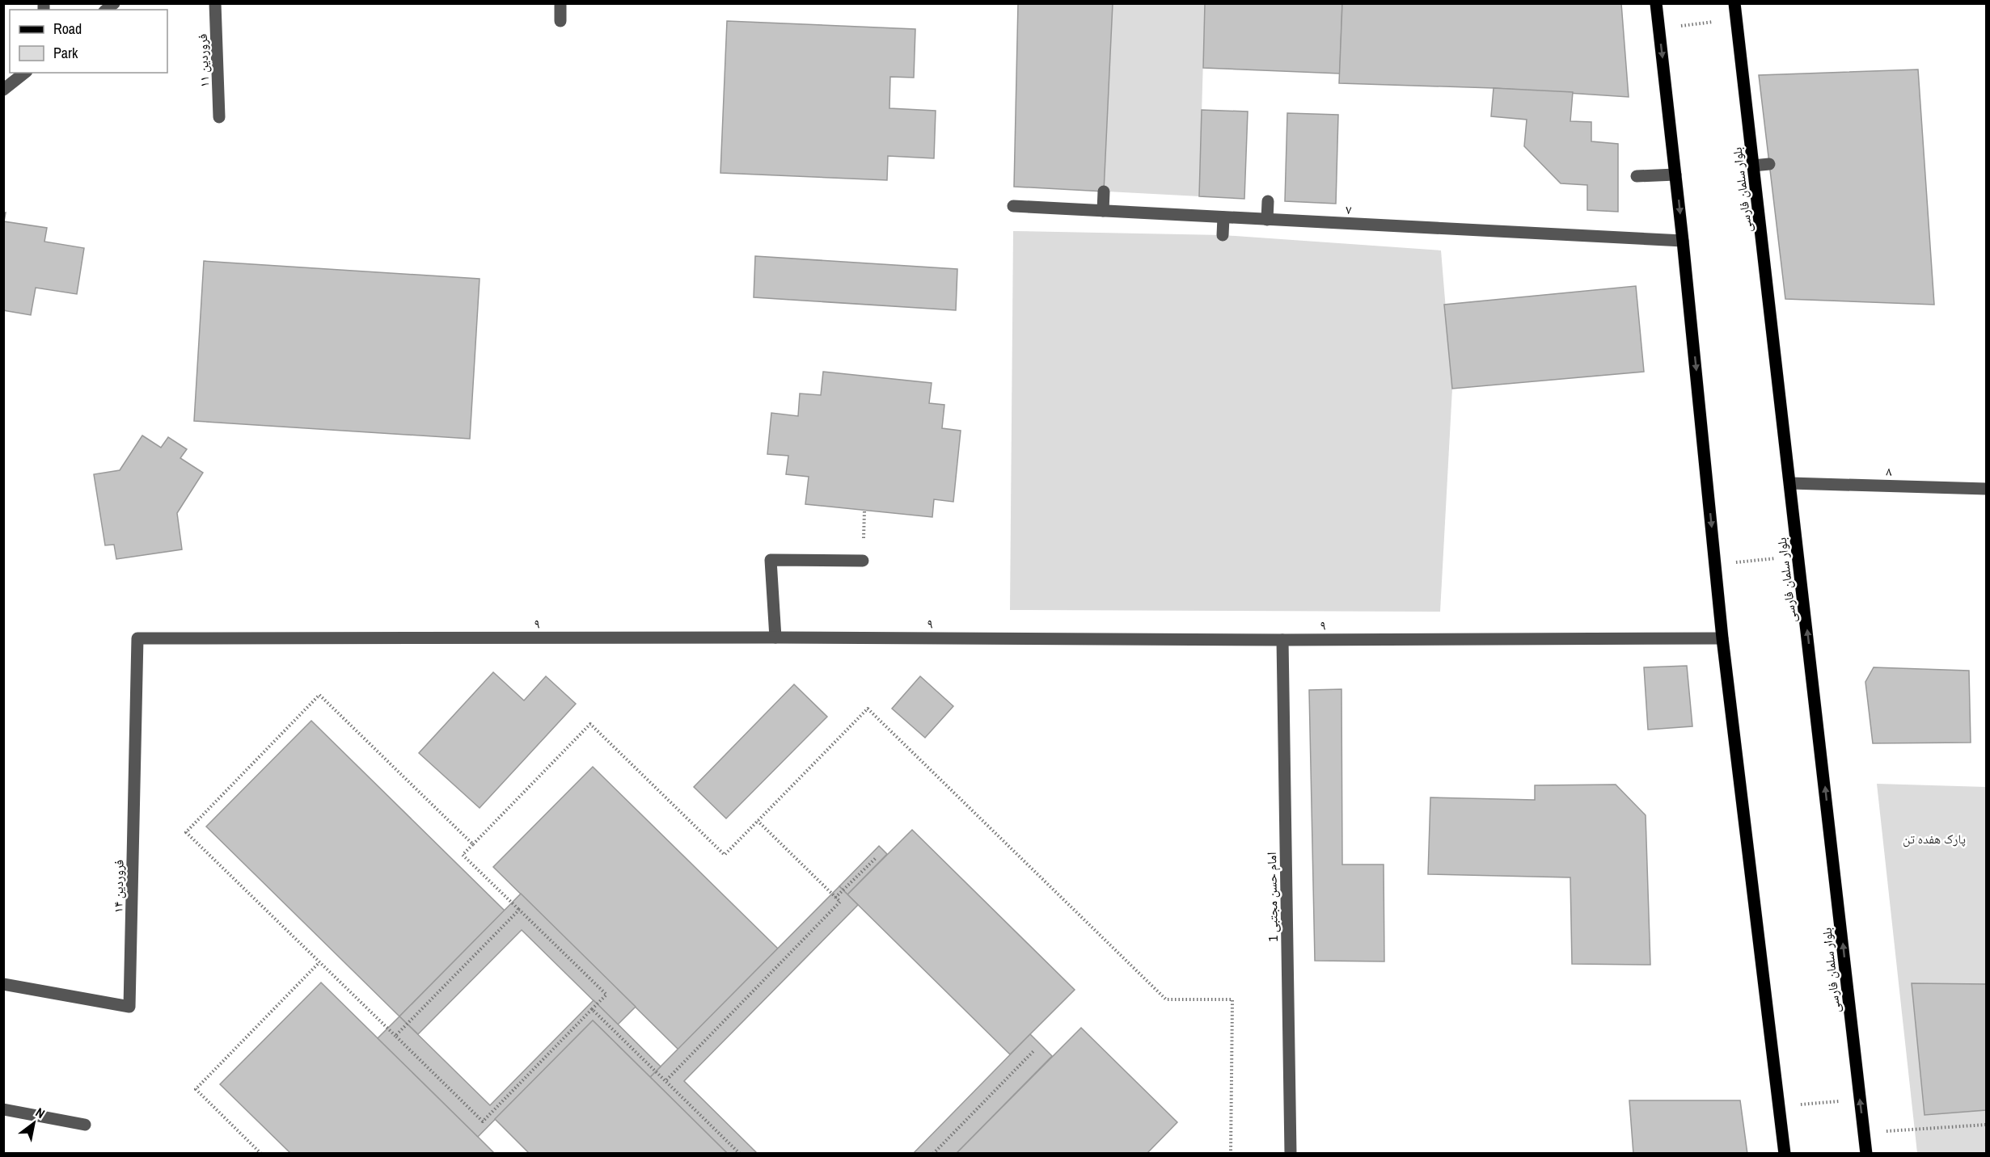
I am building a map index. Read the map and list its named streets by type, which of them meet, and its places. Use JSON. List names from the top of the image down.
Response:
{
  "streets": {
    "main road": ["بلوار سلمان فارسی"],
    "street": [
      "فروردین ۱۱",
      "۷",
      "۸",
      "۹",
      "فروردین ۱۴",
      "امام حسن مجتبی 1"
    ]
  },
  "crossings": [
    ["بلوار سلمان فارسی", "۸"],
    ["۹", "فروردین ۱۴"],
    ["۹", "امام حسن مجتبی 1"]
  ],
  "parks": ["پارک هفده تن"],
  "legend": ["Road", "Park"],
  "north": "top right"
}
